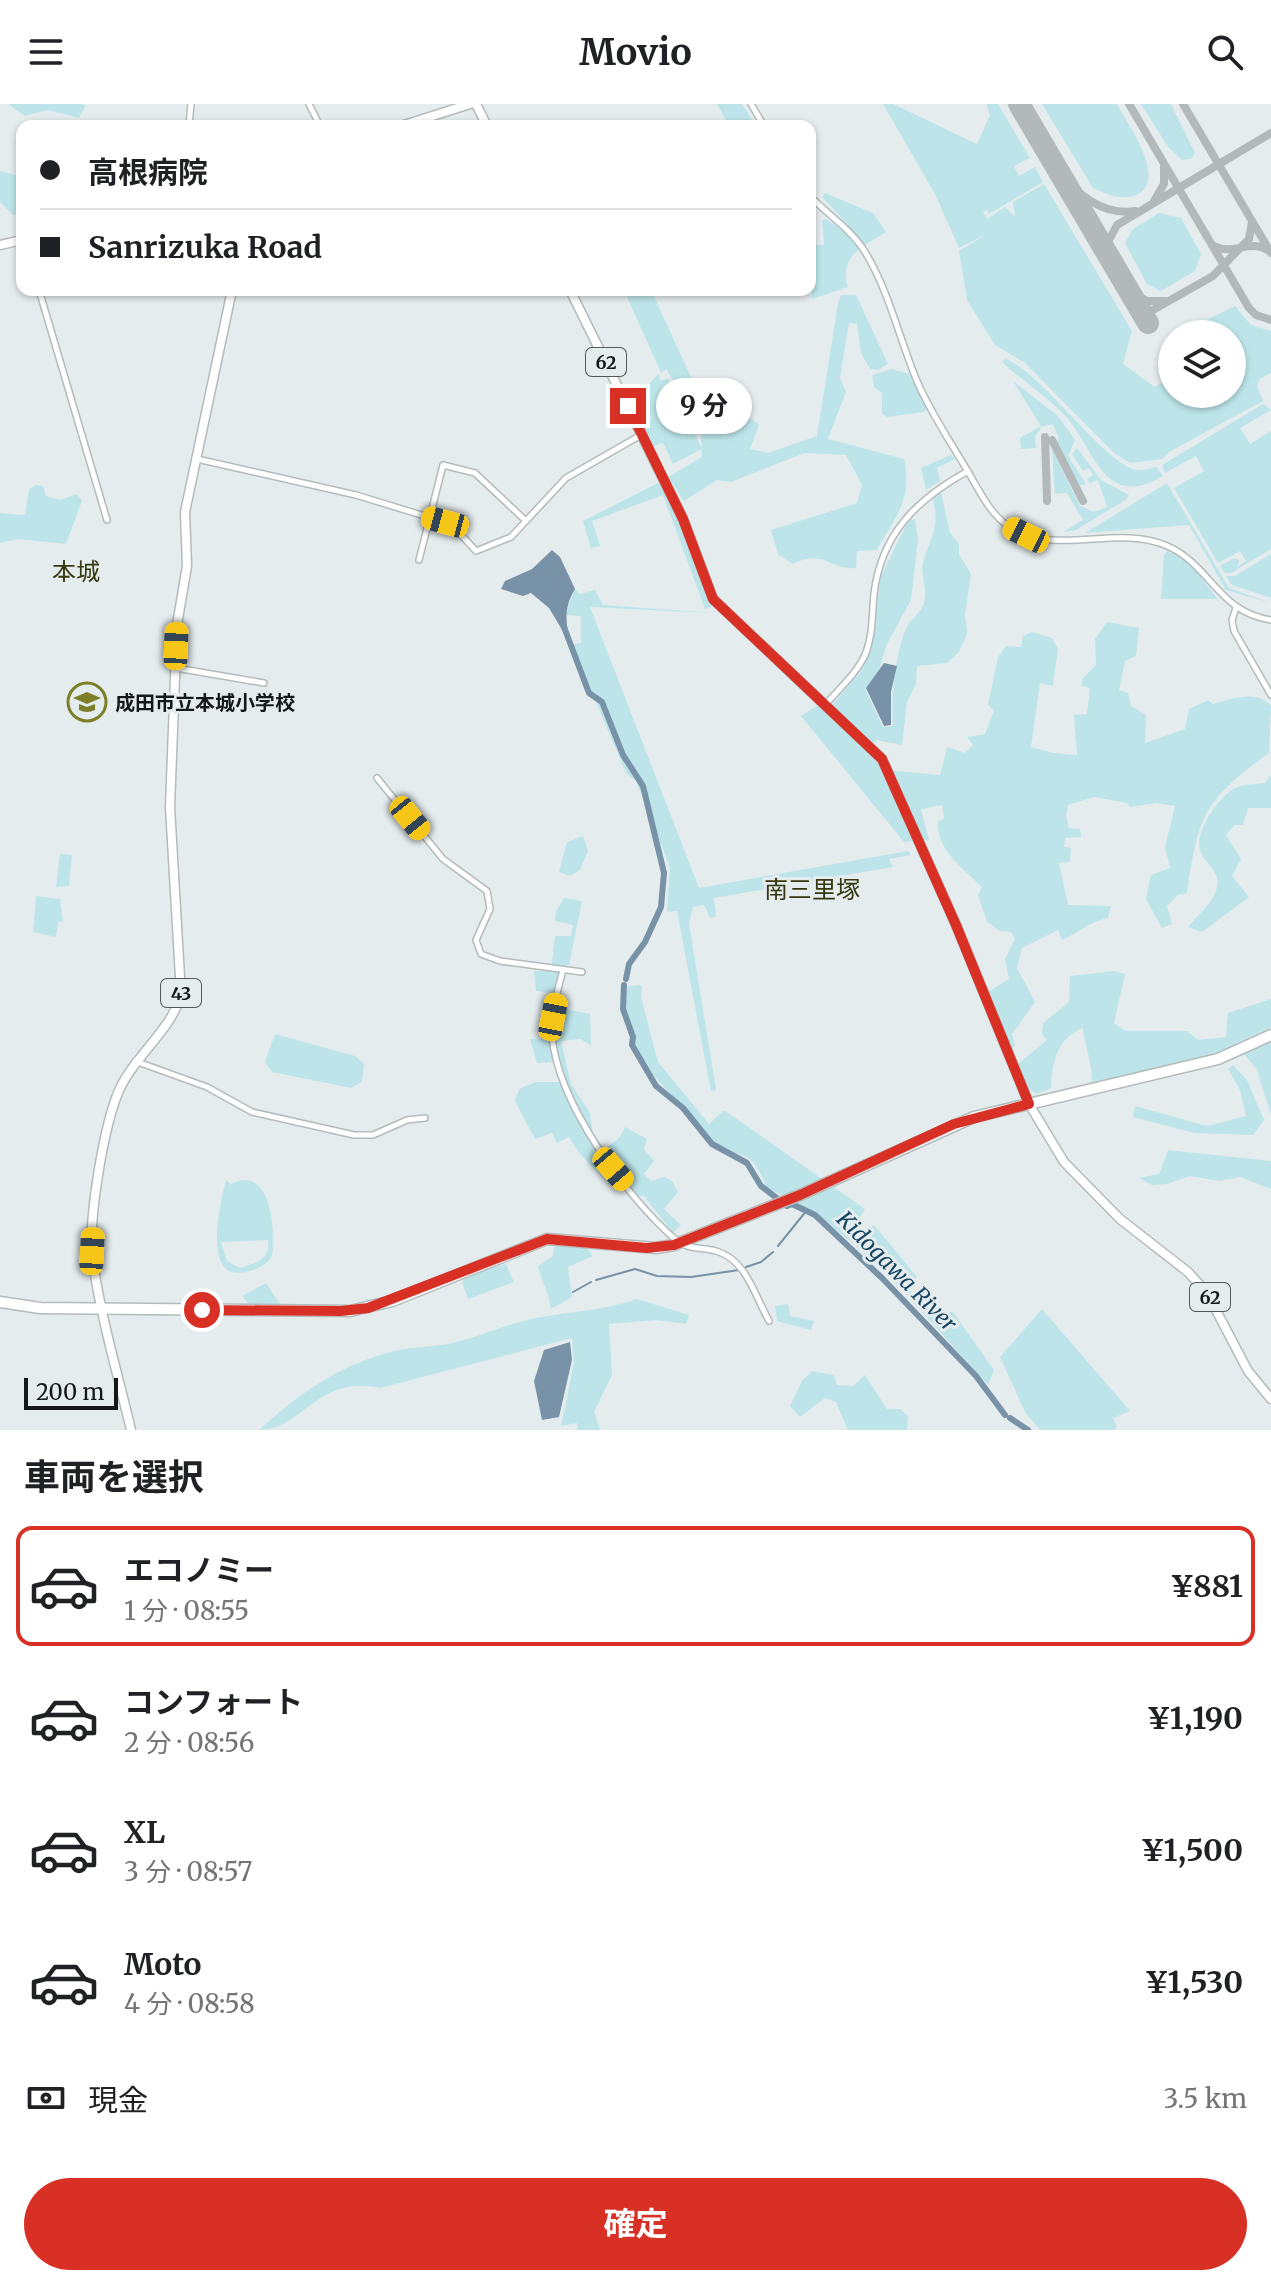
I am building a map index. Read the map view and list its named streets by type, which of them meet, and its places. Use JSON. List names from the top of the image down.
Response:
{
  "streets": {
    "main road": ["62", "43"]
  },
  "districts": ["本城", "南三里塚"],
  "water": ["Kidogawa River"],
  "places": {
    "school or university": ["成田市立本城小学校"]
  },
  "scale_bar": "200 m",
  "page": {
    "header": "Movio",
    "banner": ["高根病院", "Sanrizuka Road"],
    "bubble": "9 分",
    "scale": "200 m",
    "heading": "車両を選択",
    "list": [
      {
        "name": "エコノミー",
        "note": "1 分 · 08:55",
        "value": "¥881"
      },
      {
        "name": "コンフォート",
        "note": "2 分 · 08:56",
        "value": "¥1,190"
      },
      {
        "name": "XL",
        "note": "3 分 · 08:57",
        "value": "¥1,500"
      },
      {
        "name": "Moto",
        "note": "4 分 · 08:58",
        "value": "¥1,530"
      }
    ],
    "pay": ["現金", "3.5 km"],
    "buttons": "確定"
  }
}
